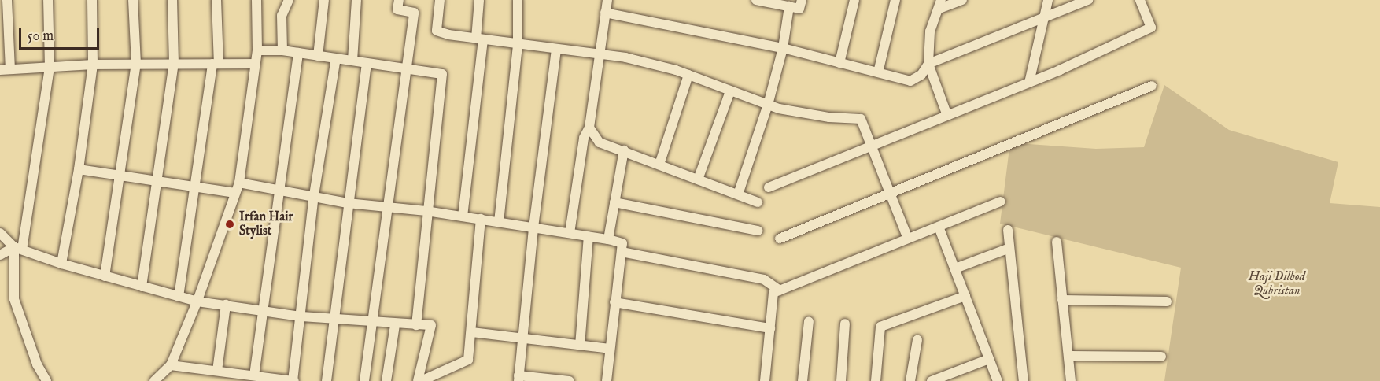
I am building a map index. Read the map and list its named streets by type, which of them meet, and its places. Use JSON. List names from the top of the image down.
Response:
{
  "parks": ["Haji Dilbod Qubristan"],
  "places": ["Irfan Hair Stylist"],
  "scale_bar": "50 m"
}
